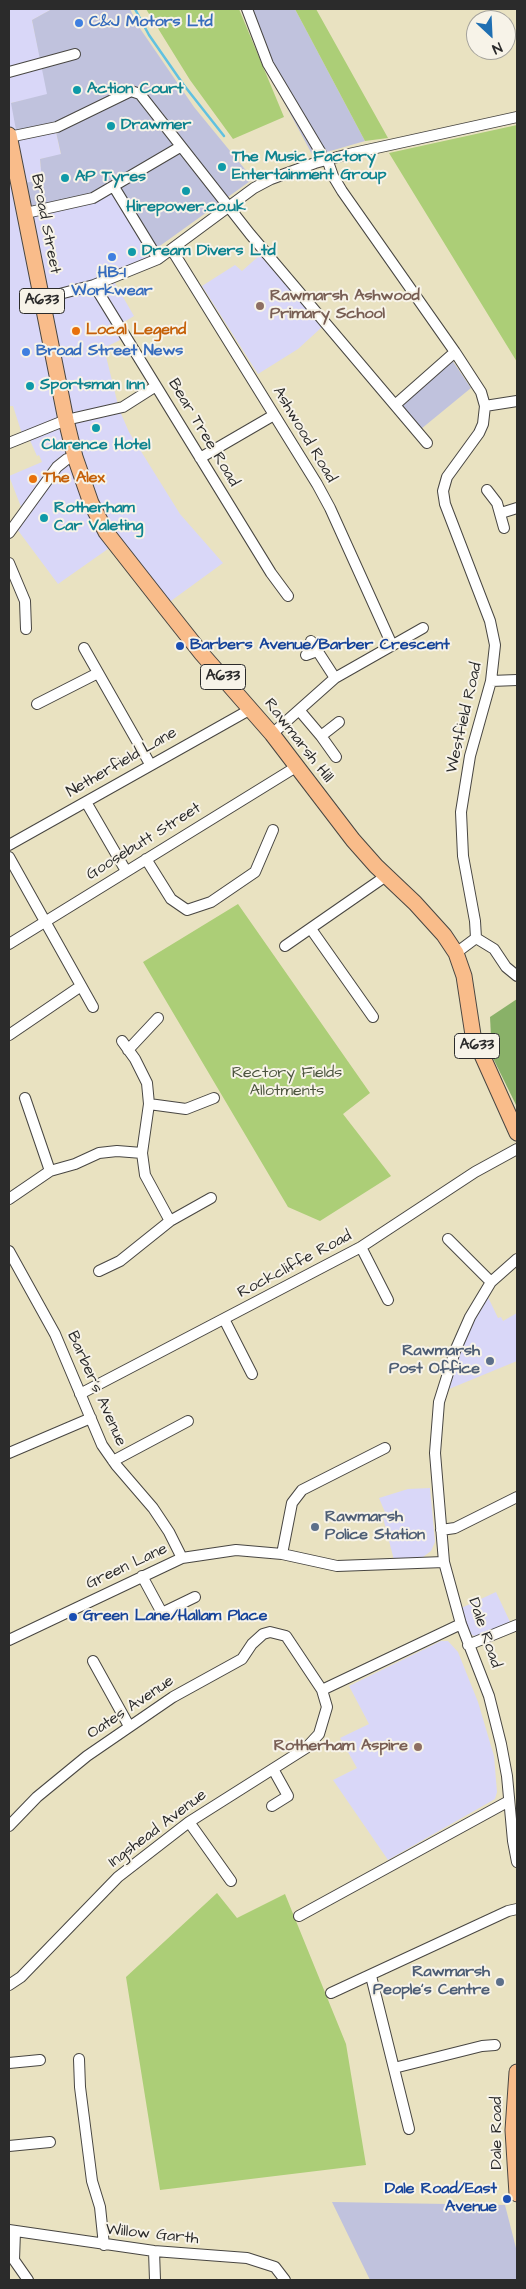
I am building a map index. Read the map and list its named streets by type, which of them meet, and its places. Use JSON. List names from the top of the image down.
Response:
{
  "streets": {
    "main road": [
      "Broad Street",
      "A633",
      "Rawmarsh Hill",
      "Dale Road"
    ],
    "street": [
      "Bear Tree Road",
      "Ashwood Road",
      "Westfield Road",
      "Netherfield Lane",
      "Goosebutt Street",
      "Rockcliffe Road",
      "Barber's Avenue",
      "Green Lane",
      "Oates Avenue",
      "Ingshead Avenue",
      "Willow Garth"
    ]
  },
  "crossings": [
    ["Broad Street", "Rawmarsh Hill"],
    ["A633", "Rawmarsh Hill"],
    ["Rawmarsh Hill", "Netherfield Lane"],
    ["Rawmarsh Hill", "Goosebutt Street"],
    ["Rockcliffe Road", "Barber's Avenue"],
    ["Barber's Avenue", "Green Lane"],
    ["Green Lane", "Dale Road"],
    ["Oates Avenue", "Ingshead Avenue"]
  ],
  "parks": ["Rectory Fields Allotments"],
  "places": [
    "C&J Motors Ltd",
    "Action Court",
    "Drawmer",
    "The Music Factory Entertainment Group",
    "AP Tyres",
    "Hirepower.co.uk",
    "Dream Divers Ltd",
    "HB-I Workwear",
    "Rawmarsh Ashwood Primary School",
    "Local Legend",
    "Broad Street News",
    "Sportsman Inn",
    "Clarence Hotel",
    "The Alex",
    "Rotherham Car Valeting",
    "Barbers Avenue/Barber Crescent",
    "Rawmarsh Post Office",
    "Rawmarsh Police Station",
    "Green Lane/Hallam Place",
    "Rotherham Aspire",
    "Rawmarsh People's Centre",
    "Dale Road/East Avenue"
  ],
  "north": "bottom right"
}
